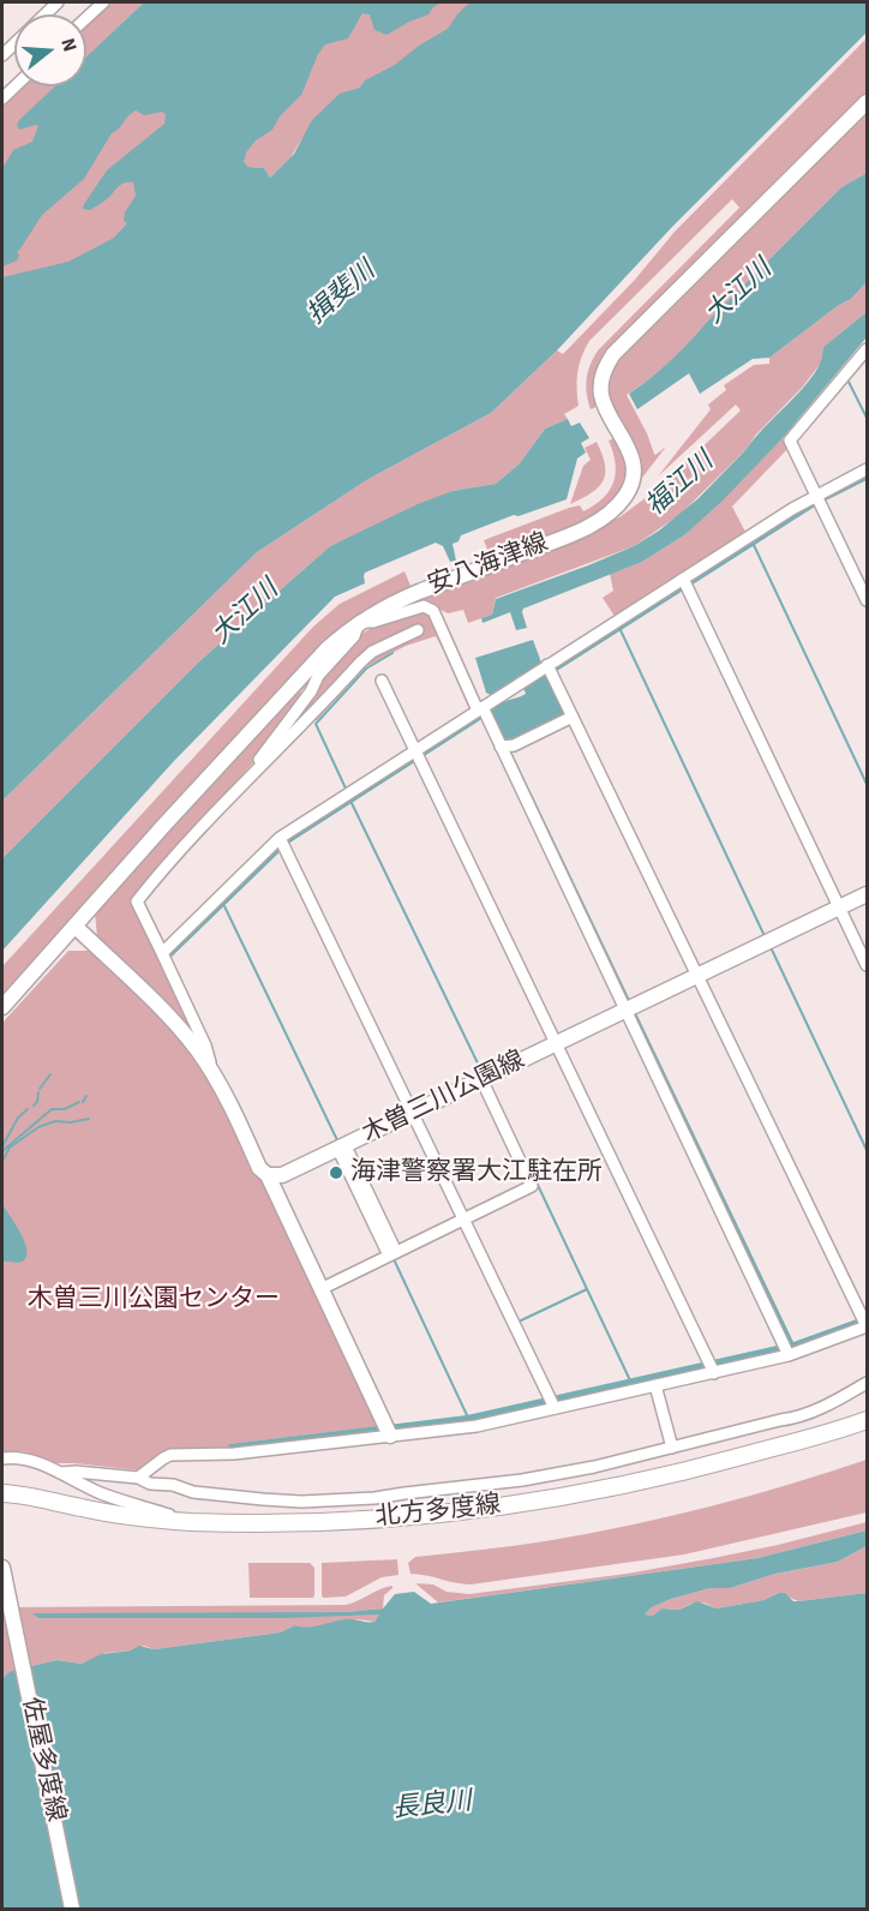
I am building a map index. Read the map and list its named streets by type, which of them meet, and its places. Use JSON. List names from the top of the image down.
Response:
{
  "streets": {
    "main road": [
      "安八海津線",
      "木曽三川公園線",
      "北方多度線",
      "佐屋多度線"
    ]
  },
  "water": [
    "大江川",
    "揖斐川",
    "福江川",
    "長良川"
  ],
  "parks": ["木曽三川公園センター"],
  "places": ["海津警察署大江駐在所"],
  "north": "right"
}
